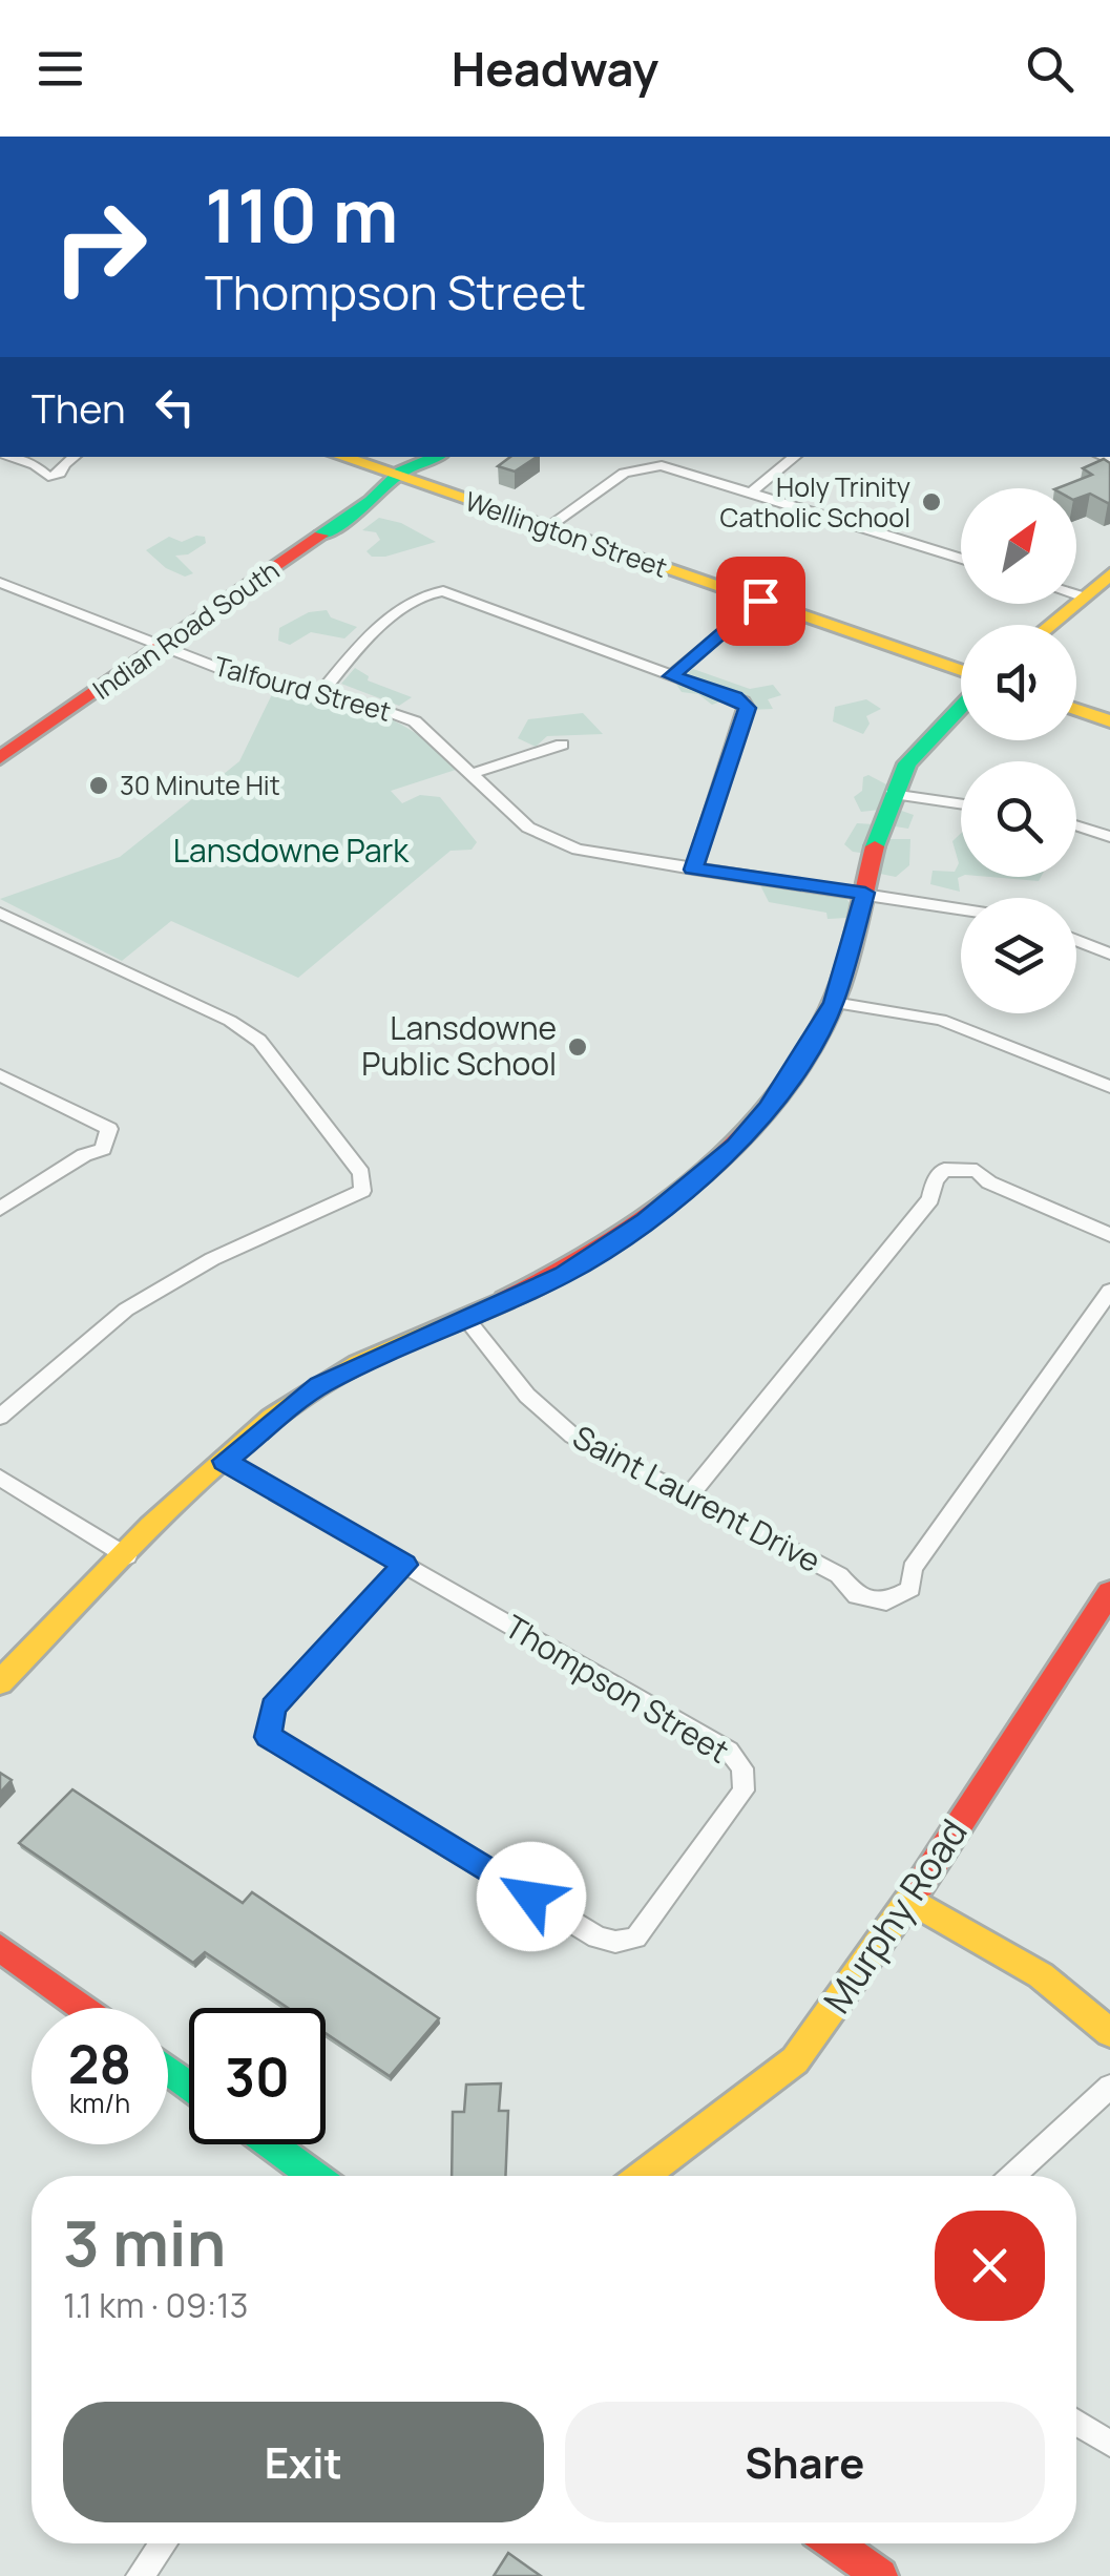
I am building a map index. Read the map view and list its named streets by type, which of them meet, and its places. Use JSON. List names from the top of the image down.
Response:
{
  "streets": {
    "street": [
      "Wellington Street",
      "Indian Road South",
      "Talfourd Street",
      "Saint Laurent Drive",
      "Thompson Street",
      "Murphy Road"
    ]
  },
  "crossings": [
    ["Wellington Street", "Indian Road South"],
    ["Indian Road South", "Talfourd Street"]
  ],
  "parks": ["Lansdowne Park"],
  "places": ["Holy Trinity Catholic School", "30 Minute Hit", "Lansdowne Public School"],
  "north": "top right",
  "page": {
    "header": "Headway",
    "turn": ["110 m", "Thompson Street"],
    "then": "Then",
    "speed": "28 km/h",
    "limit": "30",
    "heading": ["3 min", "1.1 km · 09:13"],
    "buttons": ["Exit", "Share"]
  }
}
